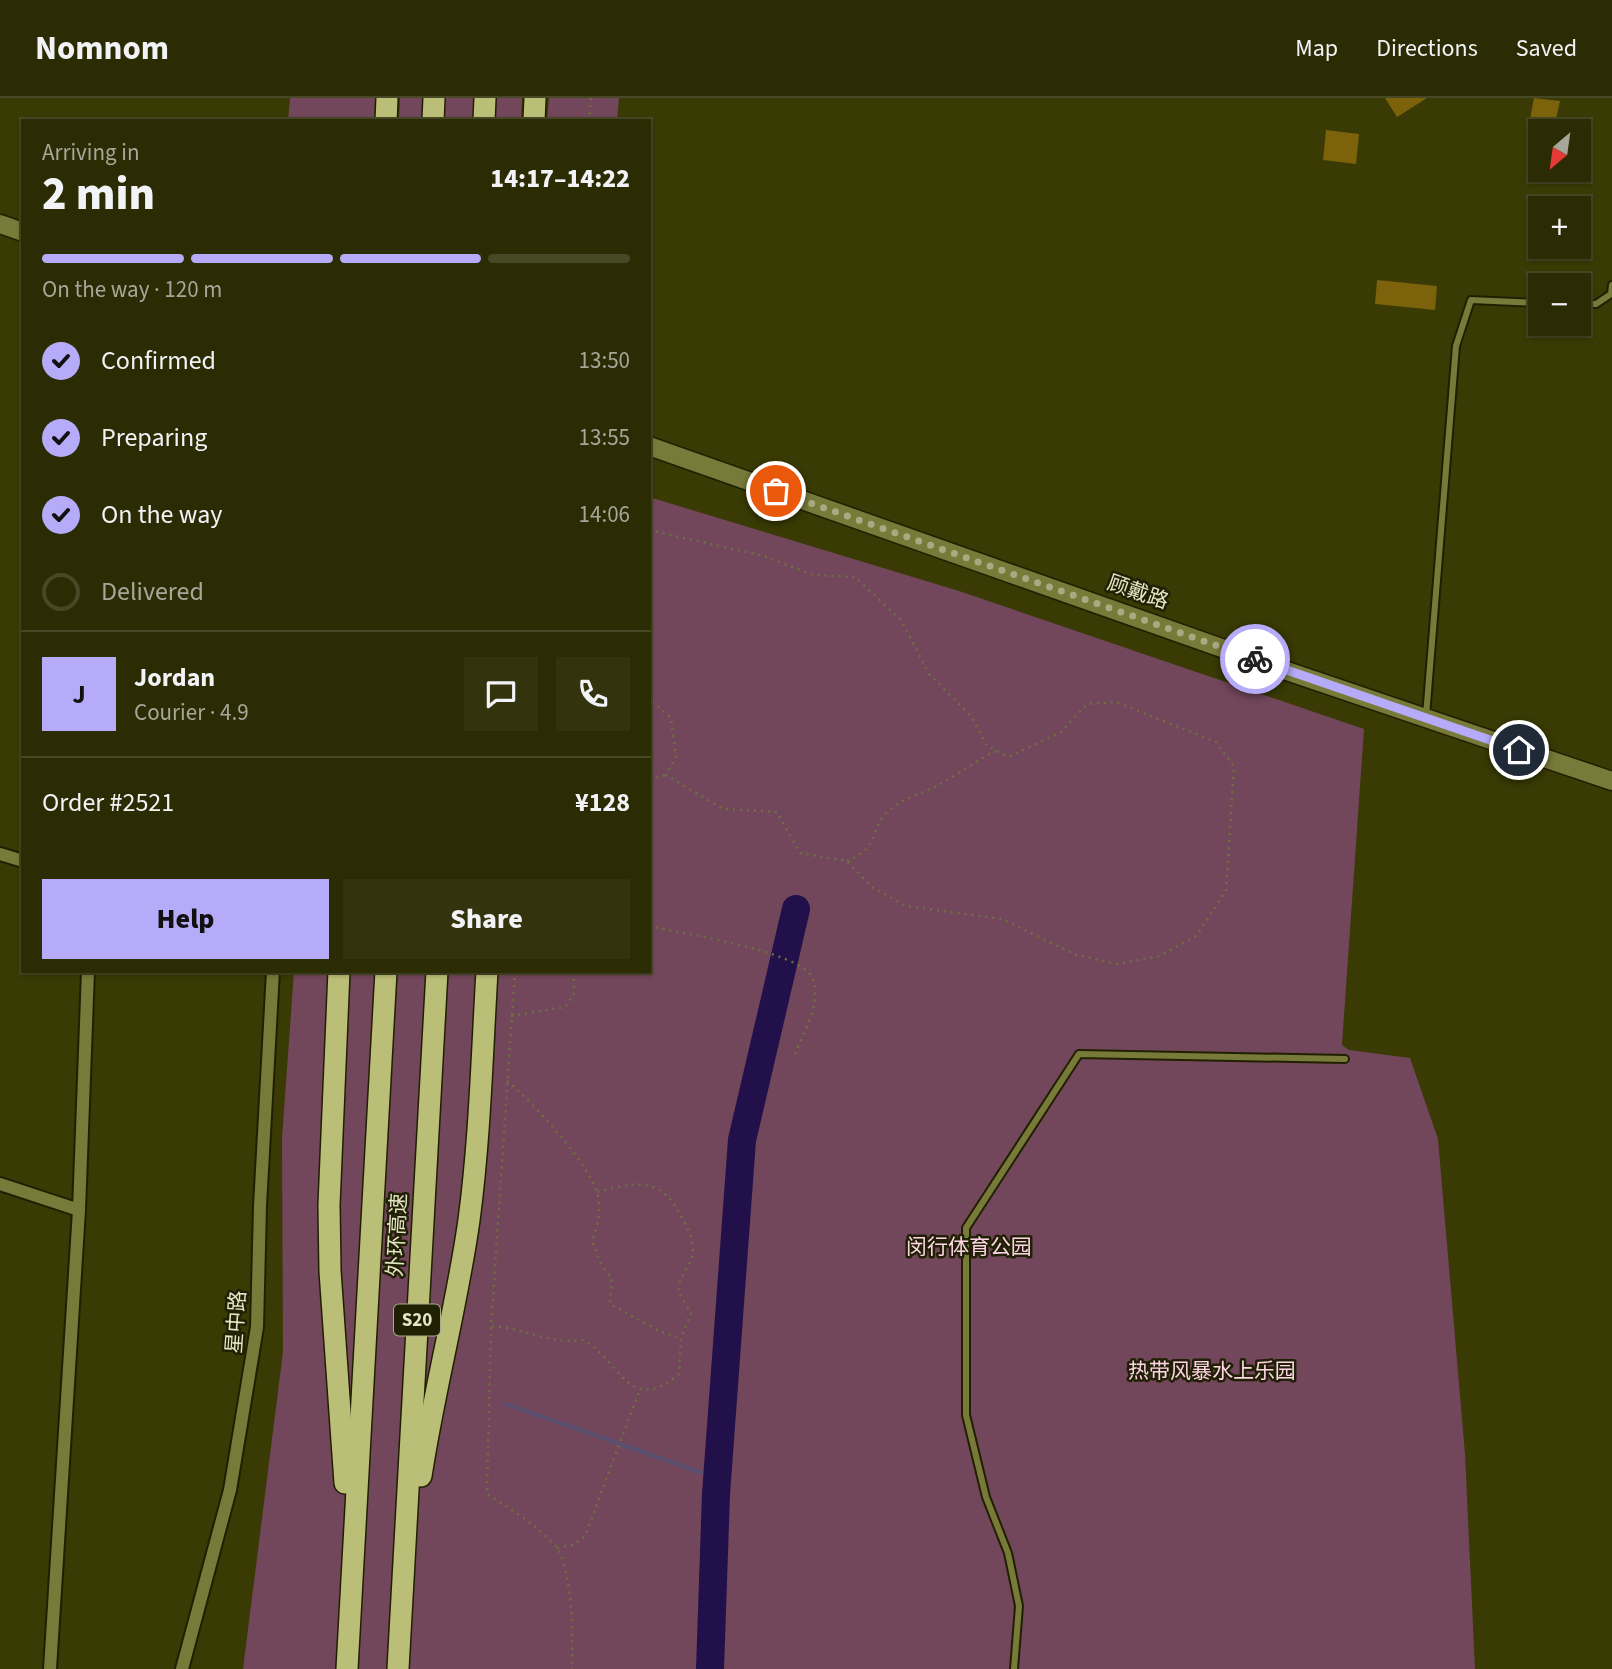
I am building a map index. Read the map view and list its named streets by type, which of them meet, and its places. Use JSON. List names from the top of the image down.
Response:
{
  "streets": {
    "highway": ["外环高速", "S20"],
    "main road": ["顾戴路"],
    "street": ["星中路"]
  },
  "parks": ["闵行体育公园", "热带风暴水上乐园"],
  "north": "bottom left",
  "page": {
    "header": "Nomnom",
    "nav": ["Map", "Directions", "Saved"],
    "map_buttons": ["+", "−"],
    "heading": ["2 min", "Arriving in", "14:17–14:22"],
    "panel": [
      "Jordan",
      "Courier · 4.9",
      "Order #2521",
      "¥128"
    ],
    "bar": "On the way · 120 m",
    "list": [
      ["Confirmed", "13:50"],
      ["Preparing", "13:55"],
      ["On the way", "14:06"],
      "Delivered"
    ],
    "round": "J",
    "buttons": ["Help", "Share"]
  }
}
